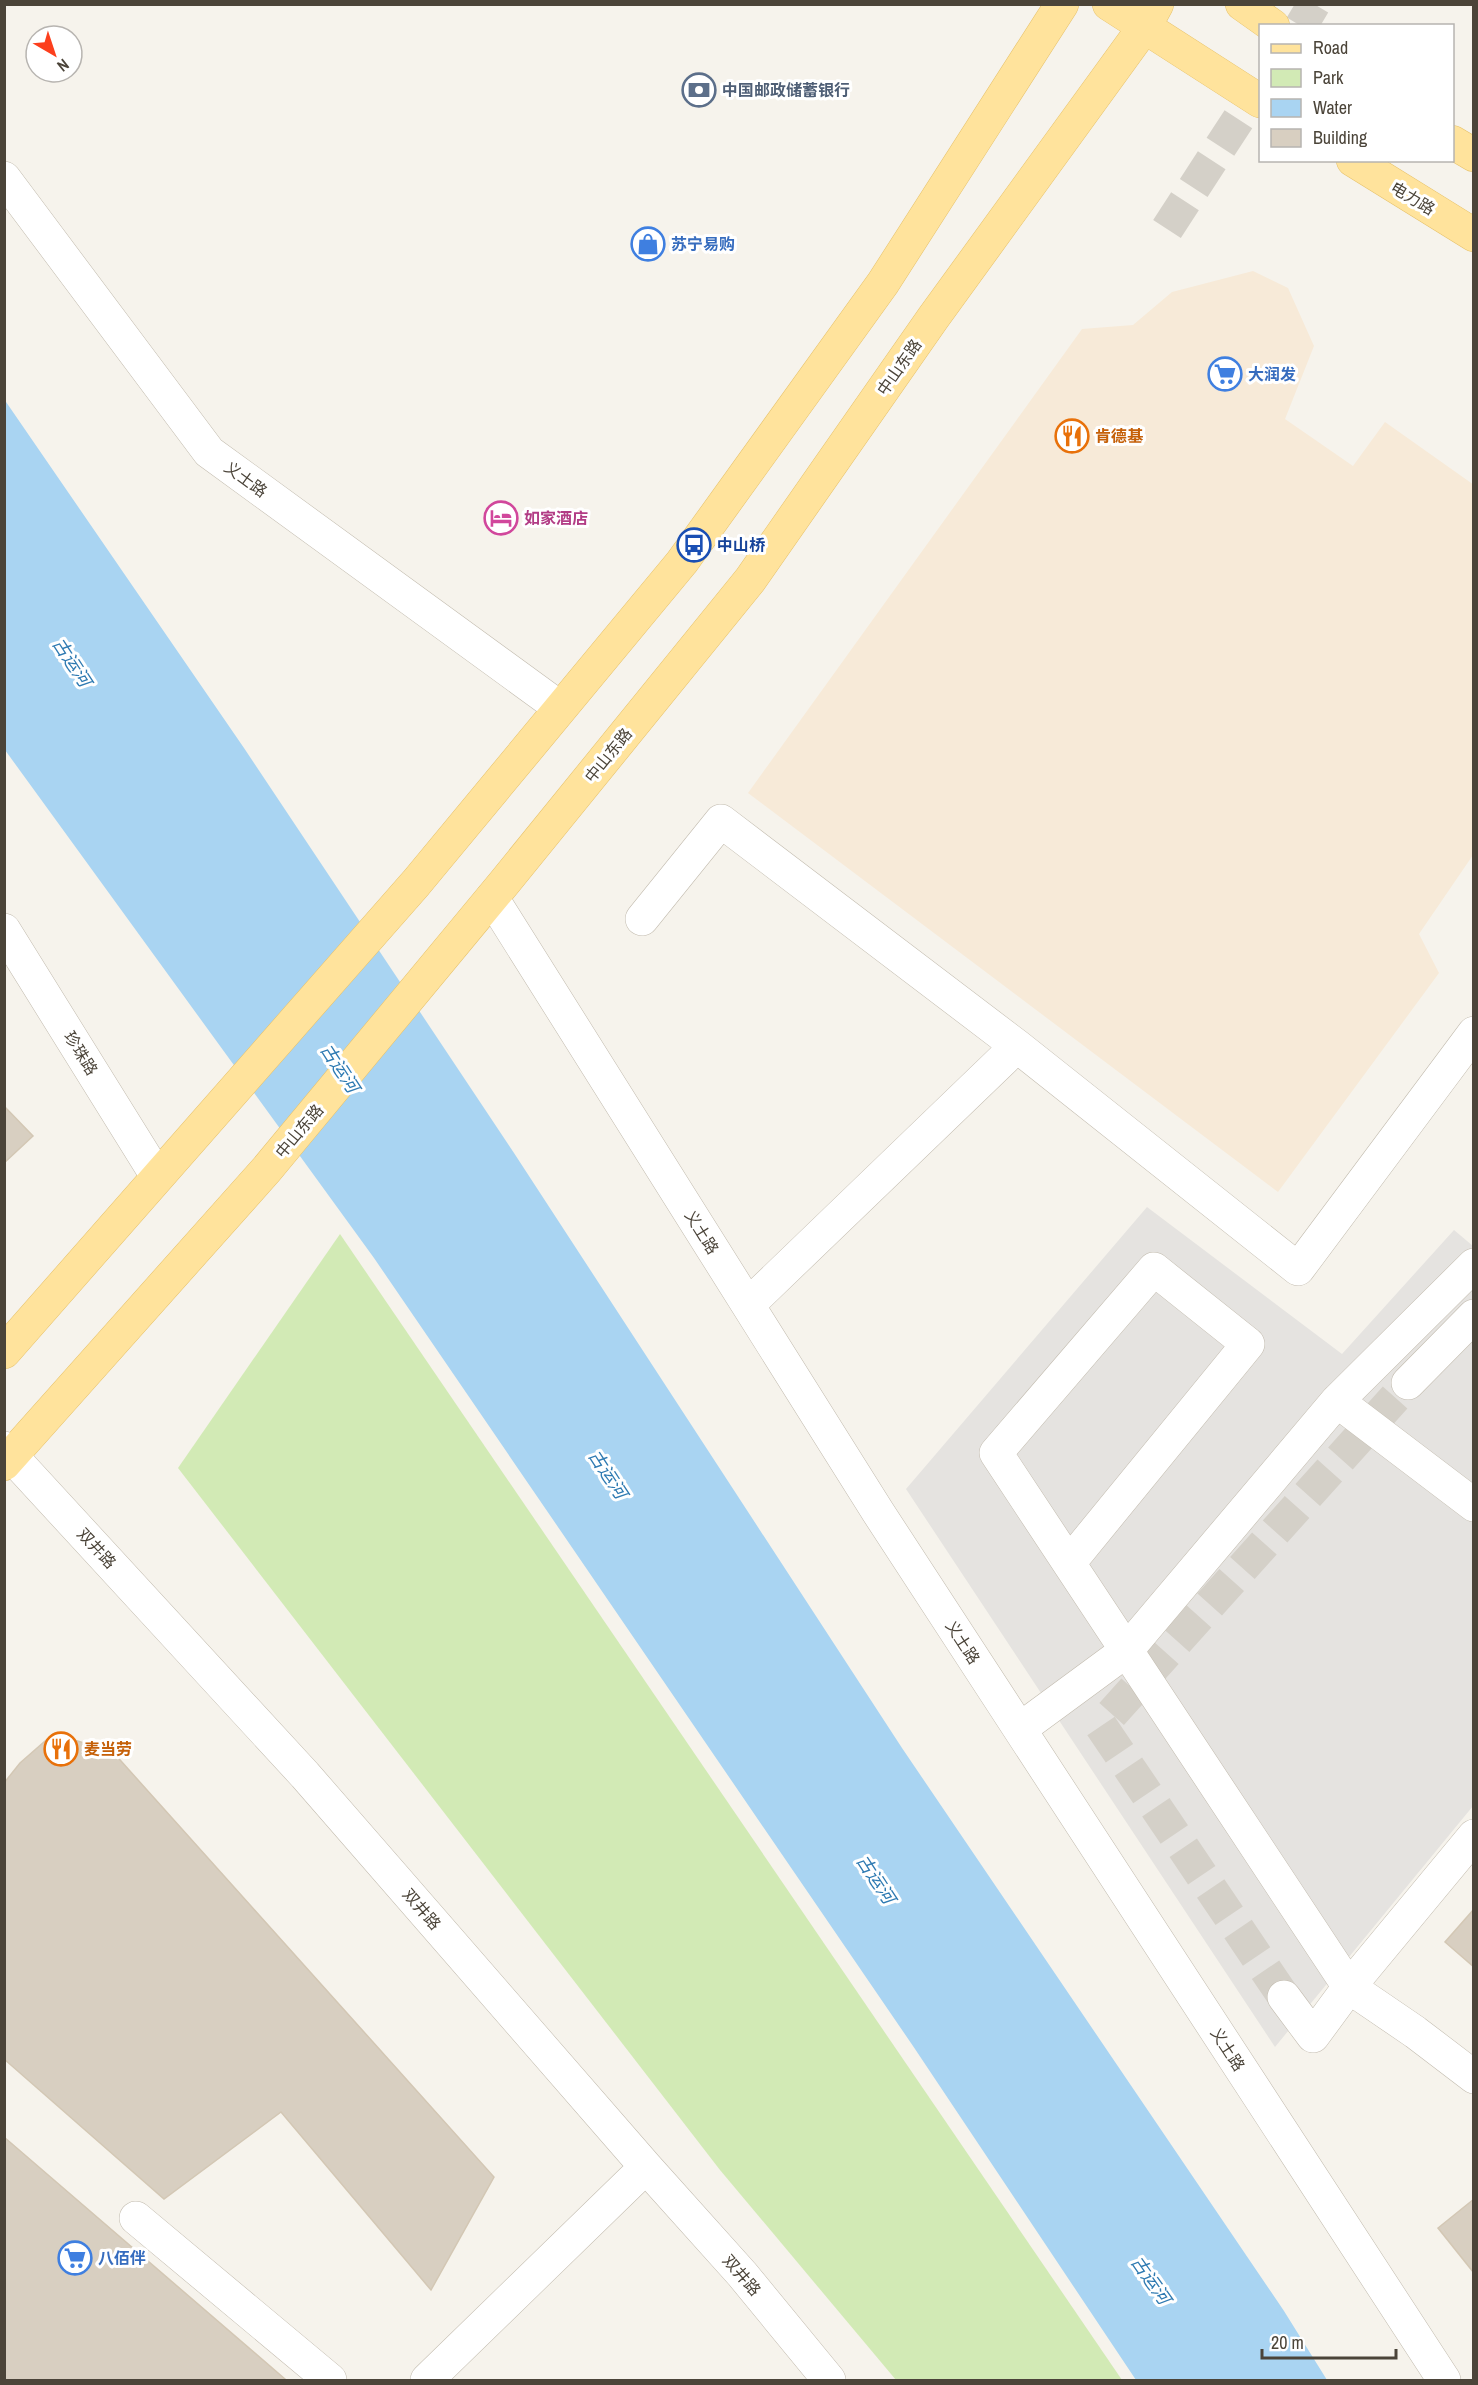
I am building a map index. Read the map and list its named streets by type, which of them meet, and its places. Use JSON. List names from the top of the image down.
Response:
{
  "streets": {
    "main road": ["电力路", "中山东路"],
    "street": [
      "义士路",
      "珍珠路",
      "义土路",
      "双井路"
    ]
  },
  "crossings": [
    ["中山东路", "义土路"],
    ["中山东路", "双井路"]
  ],
  "water": ["古运河"],
  "places": {
    "bank": ["中国邮政储蓄银行"],
    "shop": ["苏宁易购"],
    "supermarket": ["大润发", "八佰伴"],
    "restaurant": ["肯德基", "麦当劳"],
    "hotel": ["如家酒店"],
    "bus stop": ["中山桥"]
  },
  "legend": [
    "Road",
    "Park",
    "Water",
    "Building"
  ],
  "scale_bar": "20 m",
  "north": "bottom right"
}
